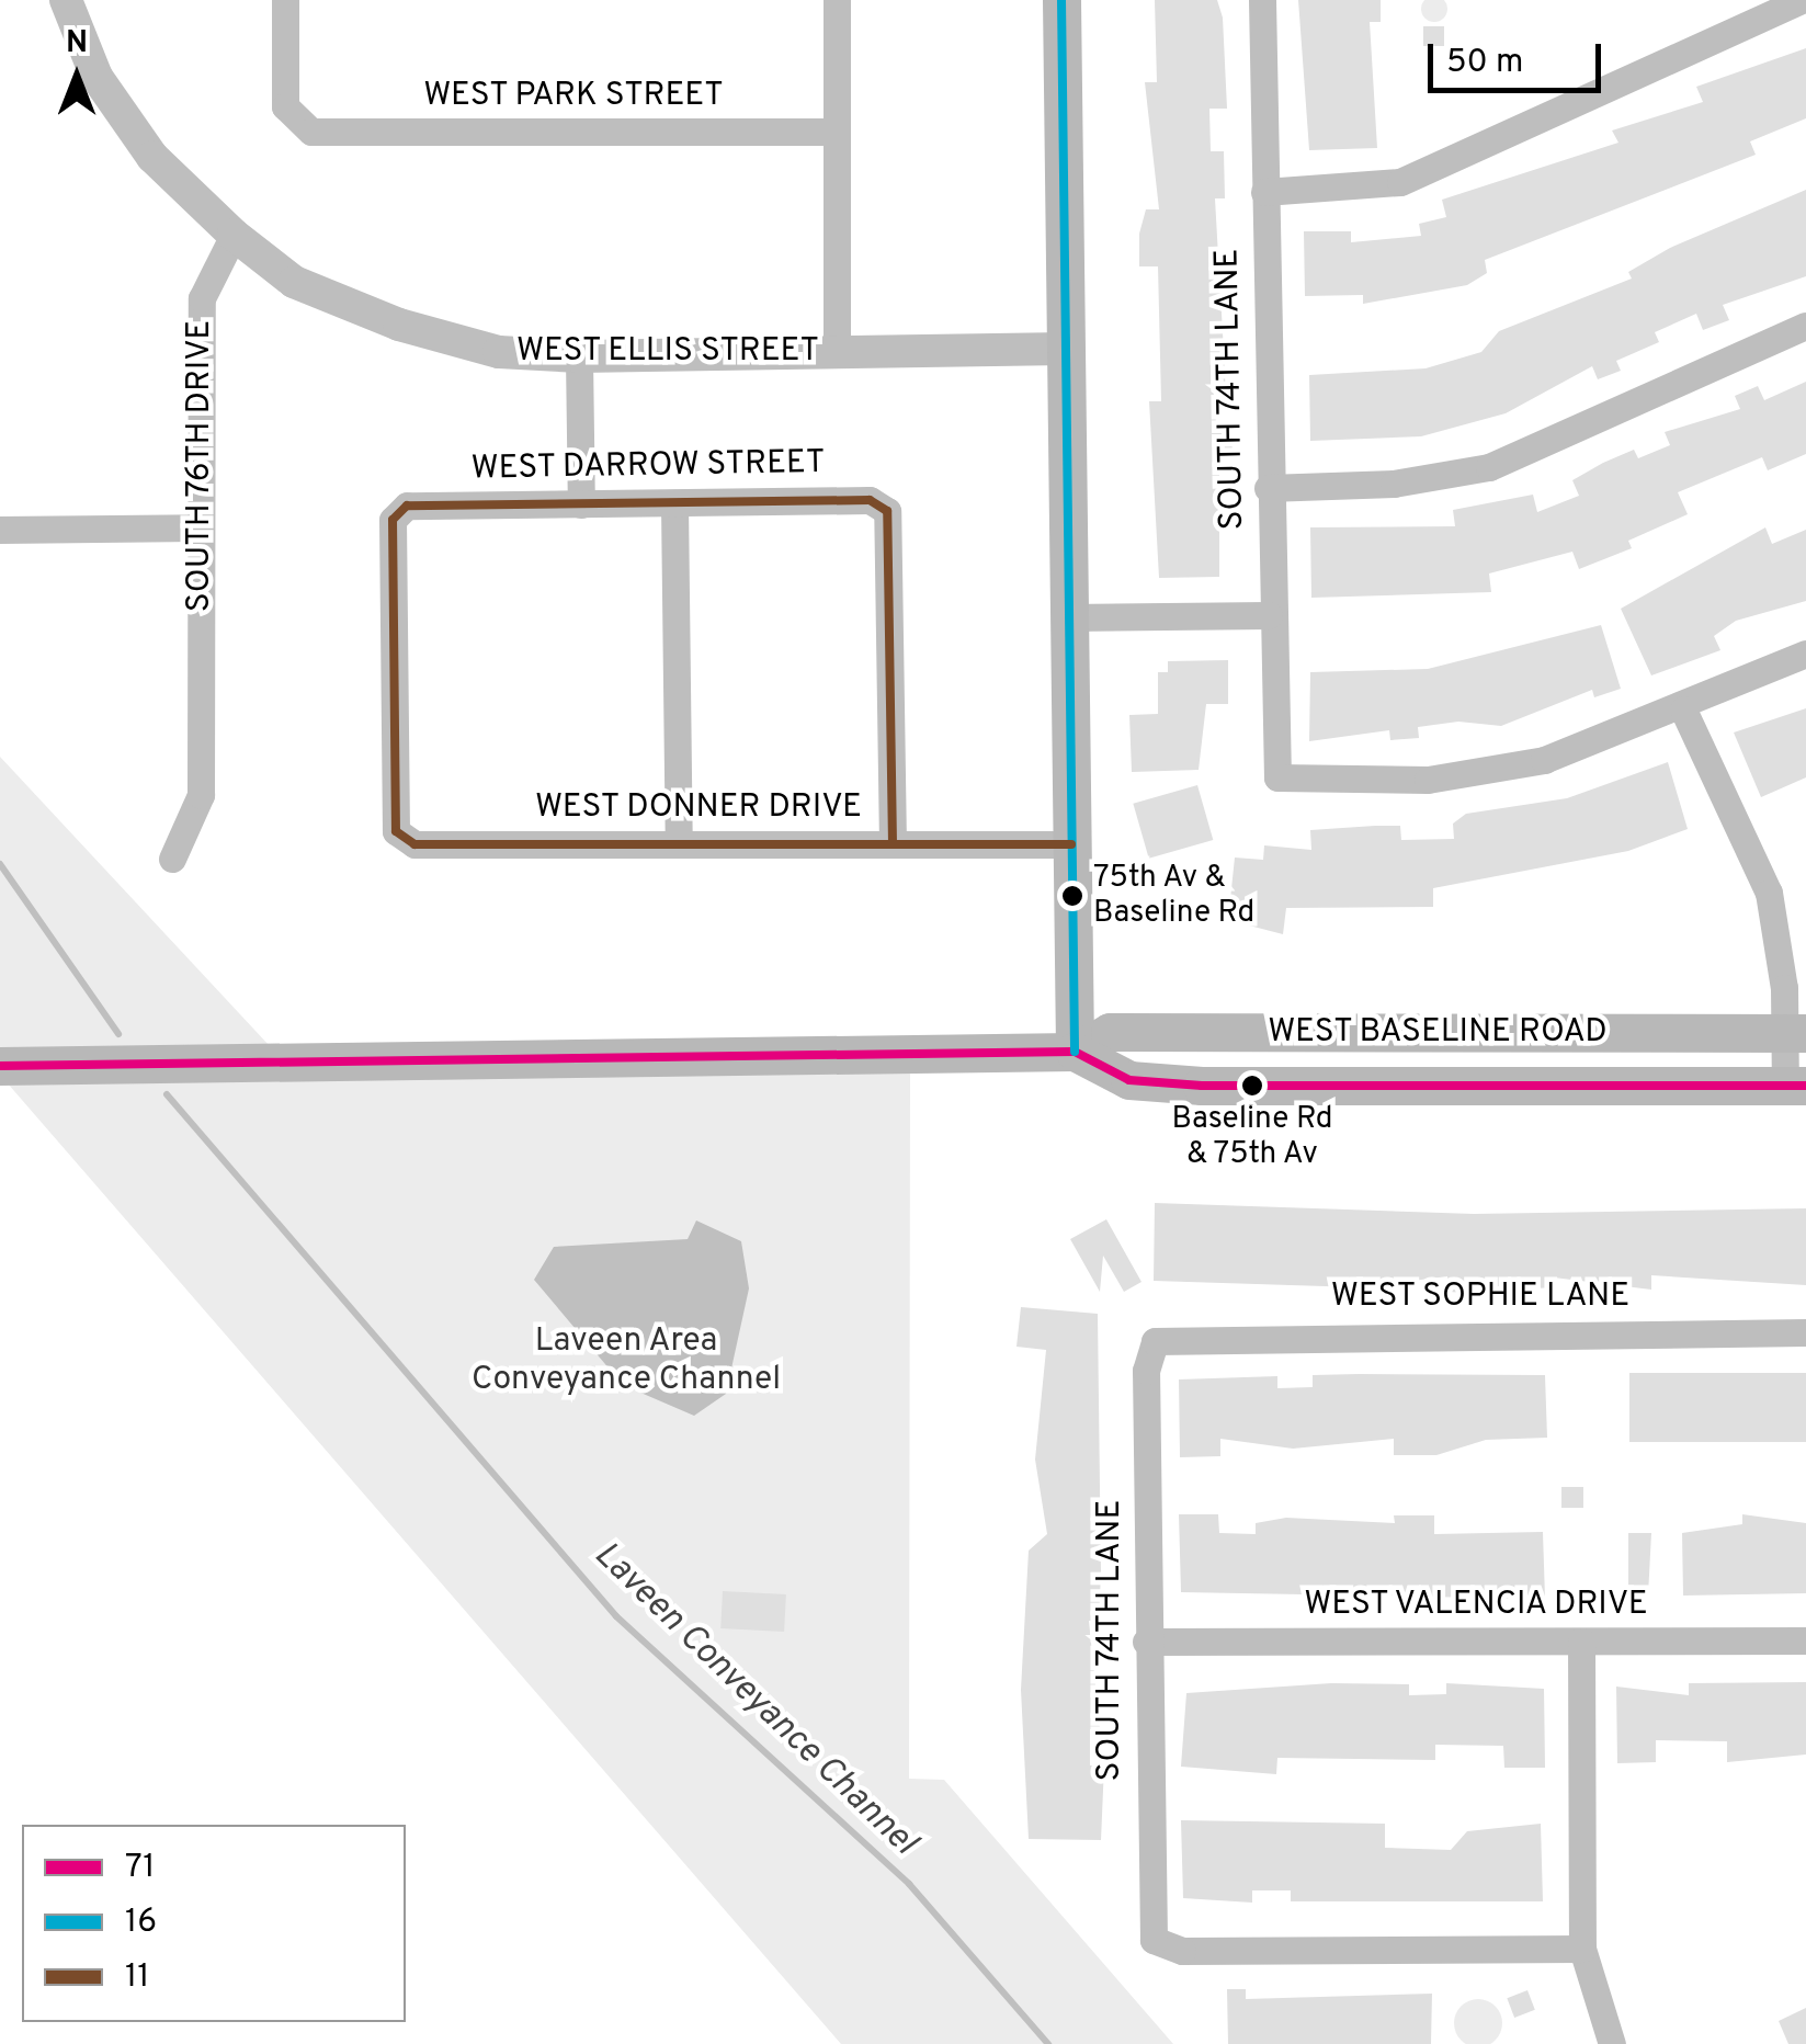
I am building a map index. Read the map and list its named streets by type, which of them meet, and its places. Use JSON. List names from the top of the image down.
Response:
{
  "streets": {
    "main road": ["WEST BASELINE ROAD"],
    "street": [
      "WEST PARK STREET",
      "WEST ELLIS STREET",
      "SOUTH 74TH LANE",
      "SOUTH 76TH DRIVE",
      "WEST DARROW STREET",
      "WEST DONNER DRIVE",
      "WEST SOPHIE LANE",
      "WEST VALENCIA DRIVE"
    ]
  },
  "crossings": [
    ["WEST ELLIS STREET", "SOUTH 76TH DRIVE"],
    ["SOUTH 74TH LANE", "WEST SOPHIE LANE"],
    ["SOUTH 74TH LANE", "WEST VALENCIA DRIVE"],
    ["WEST DARROW STREET", "WEST DONNER DRIVE"]
  ],
  "water": ["Laveen Conveyance Channel"],
  "parks": ["Laveen Area Conveyance Channel"],
  "places": ["75th Av & Baseline Rd", "Baseline Rd & 75th Av"],
  "lines": ["transit line 16", "transit line 11", "transit line 71"],
  "legend": ["71", "16", "11"],
  "scale_bar": "50 m",
  "north": "top"
}
